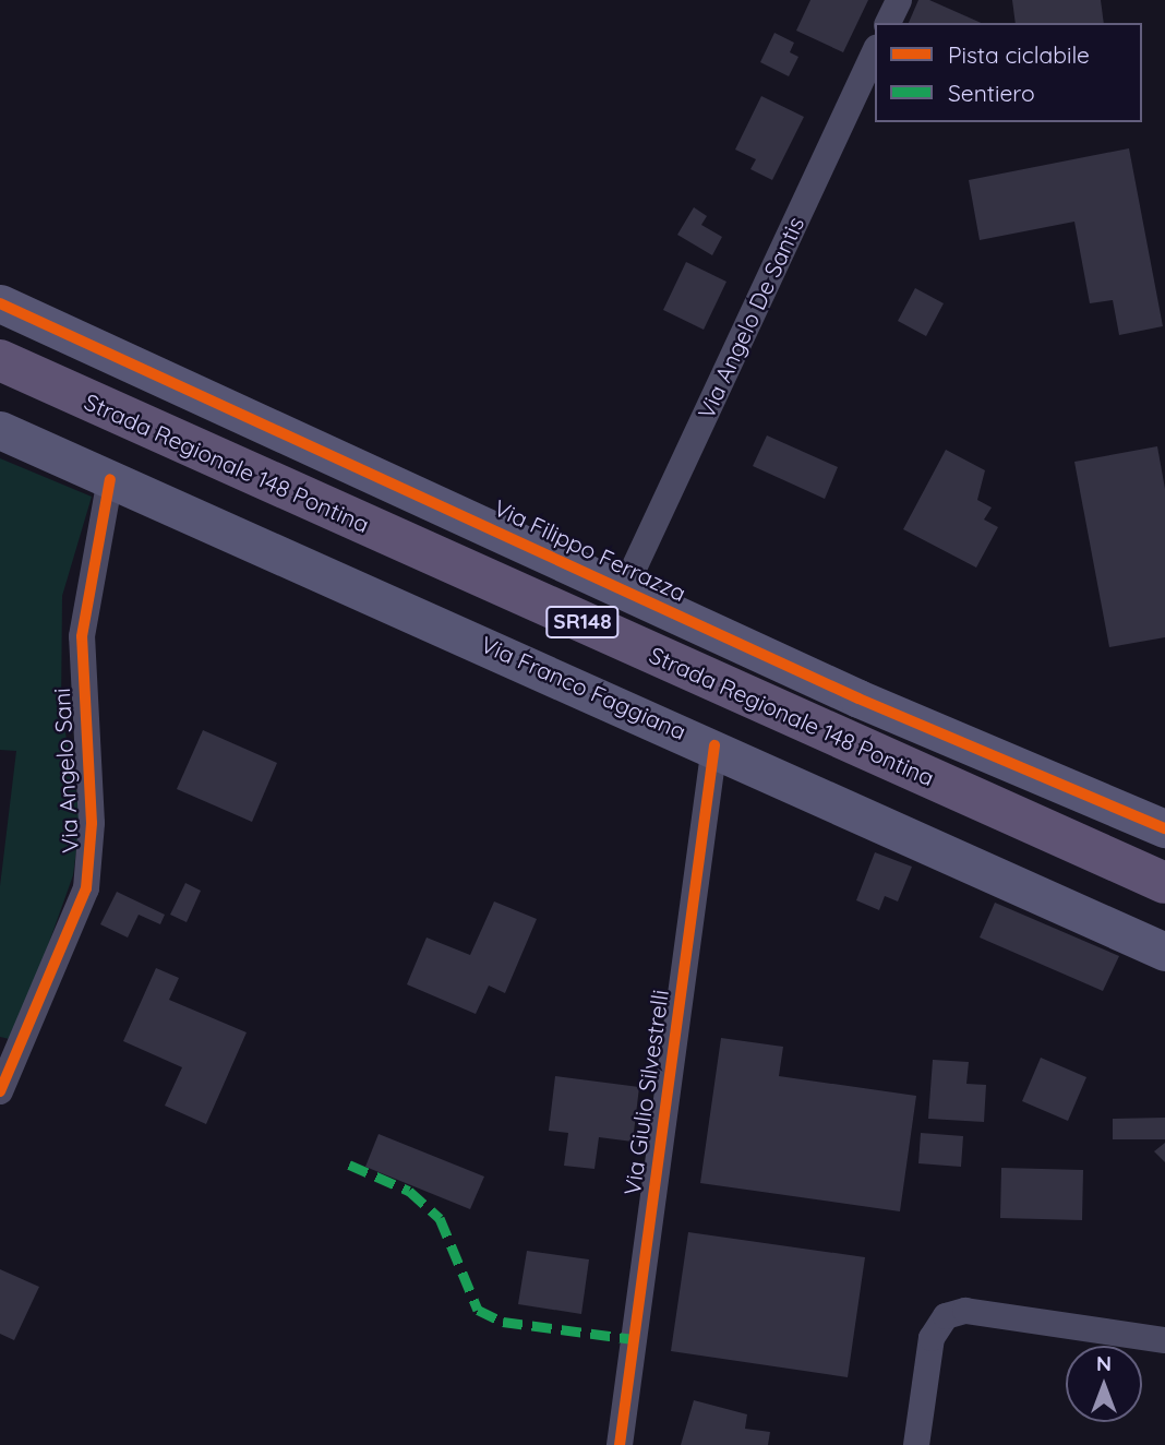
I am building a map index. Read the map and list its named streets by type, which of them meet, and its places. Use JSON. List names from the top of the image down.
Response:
{
  "streets": {
    "main road": ["Strada Regionale 148 Pontina", "SR148"],
    "street": [
      "Via Angelo De Santis",
      "Via Filippo Ferrazza",
      "Via Franco Faggiana",
      "Via Angelo Sani",
      "Via Giulio Silvestrelli"
    ]
  },
  "crossings": [
    ["Via Angelo De Santis", "Via Filippo Ferrazza"],
    ["Via Franco Faggiana", "Via Angelo Sani"],
    ["Via Franco Faggiana", "Via Giulio Silvestrelli"]
  ],
  "legend": ["Pista ciclabile", "Sentiero"],
  "north": "top"
}
